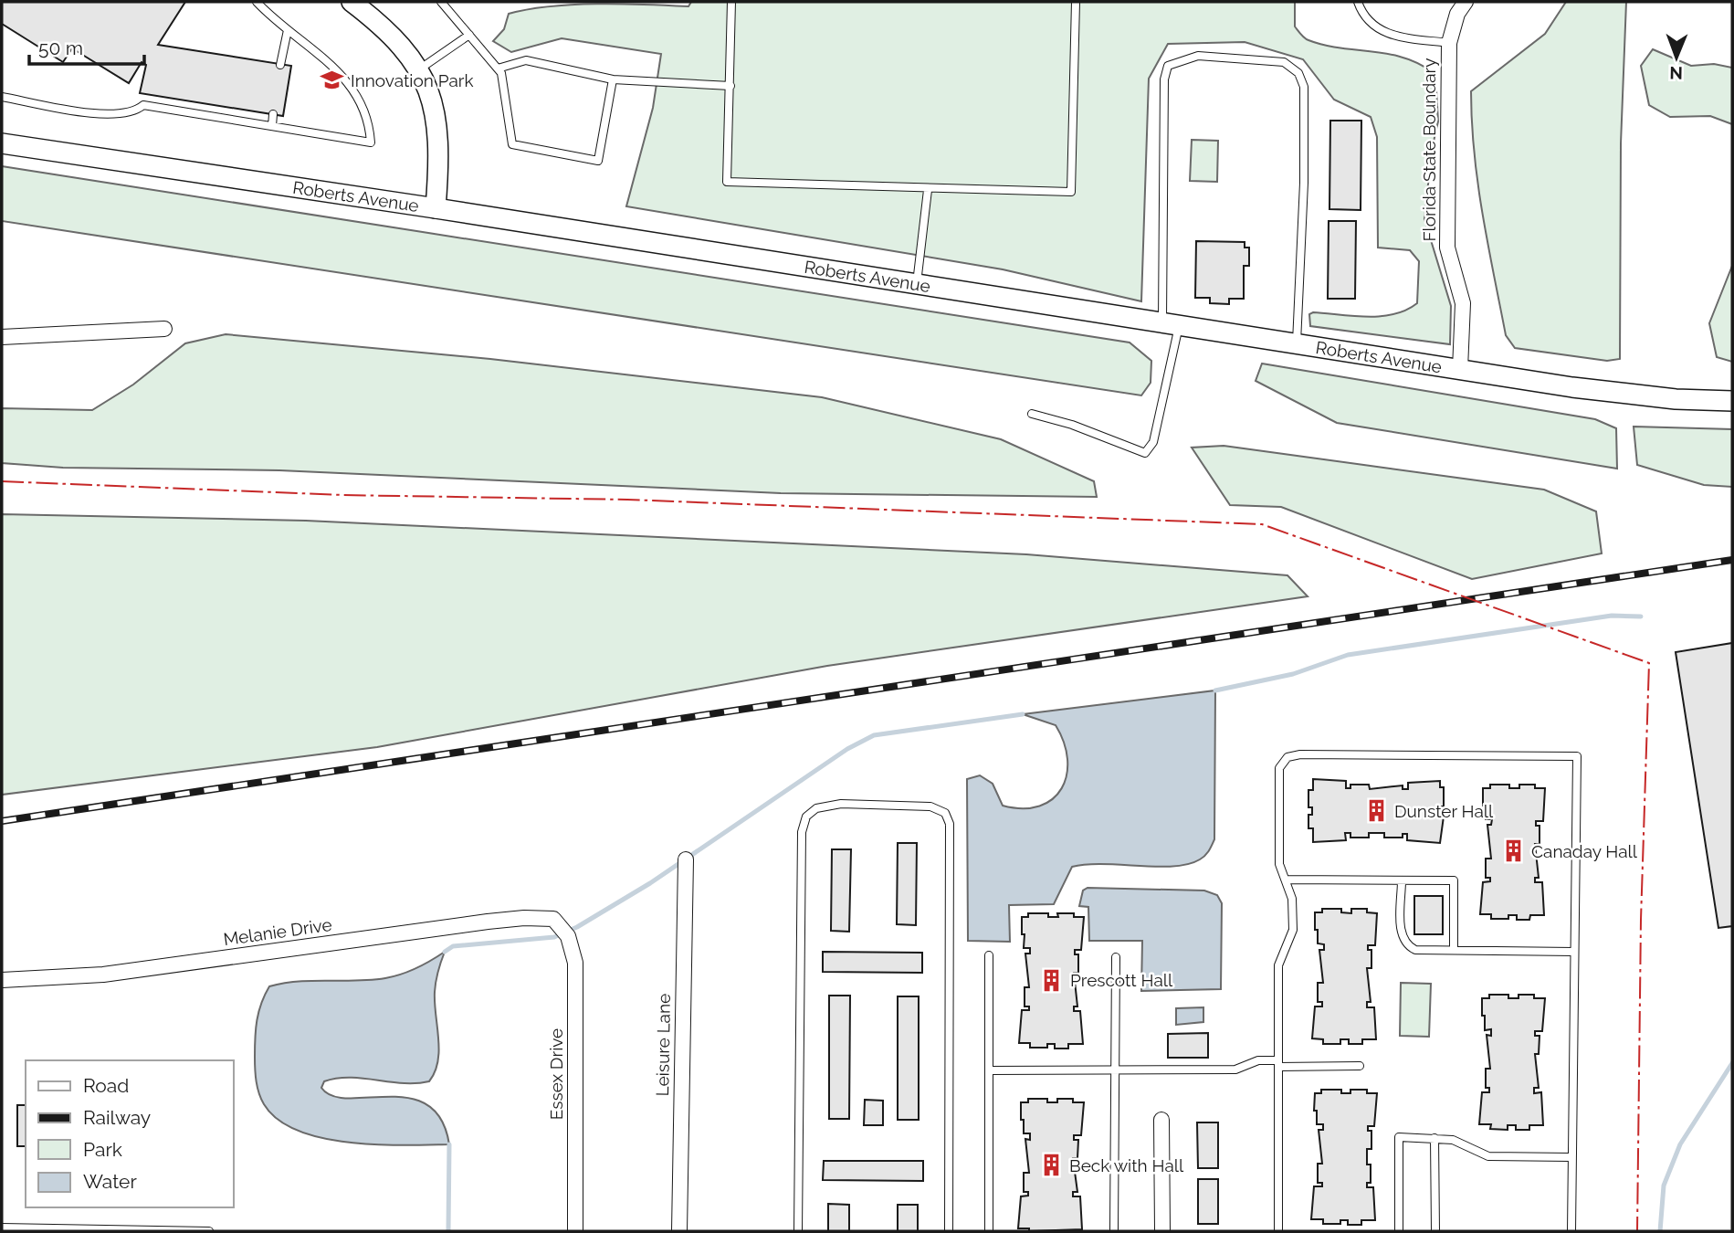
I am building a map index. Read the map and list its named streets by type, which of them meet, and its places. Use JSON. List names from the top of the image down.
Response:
{
  "streets": {
    "street": [
      "Florida State Boundary",
      "Roberts Avenue",
      "Melanie Drive",
      "Leisure Lane",
      "Essex Drive"
    ]
  },
  "crossings": [
    ["Florida State Boundary", "Roberts Avenue"],
    ["Melanie Drive", "Essex Drive"]
  ],
  "places": {
    "school or university": ["Innovation Park"],
    "building": [
      "Dunster Hall",
      "Canaday Hall",
      "Prescott Hall",
      "Beck with Hall"
    ]
  },
  "legend": [
    "Road",
    "Railway",
    "Park",
    "Water"
  ],
  "scale_bar": "50 m",
  "north": "bottom"
}
